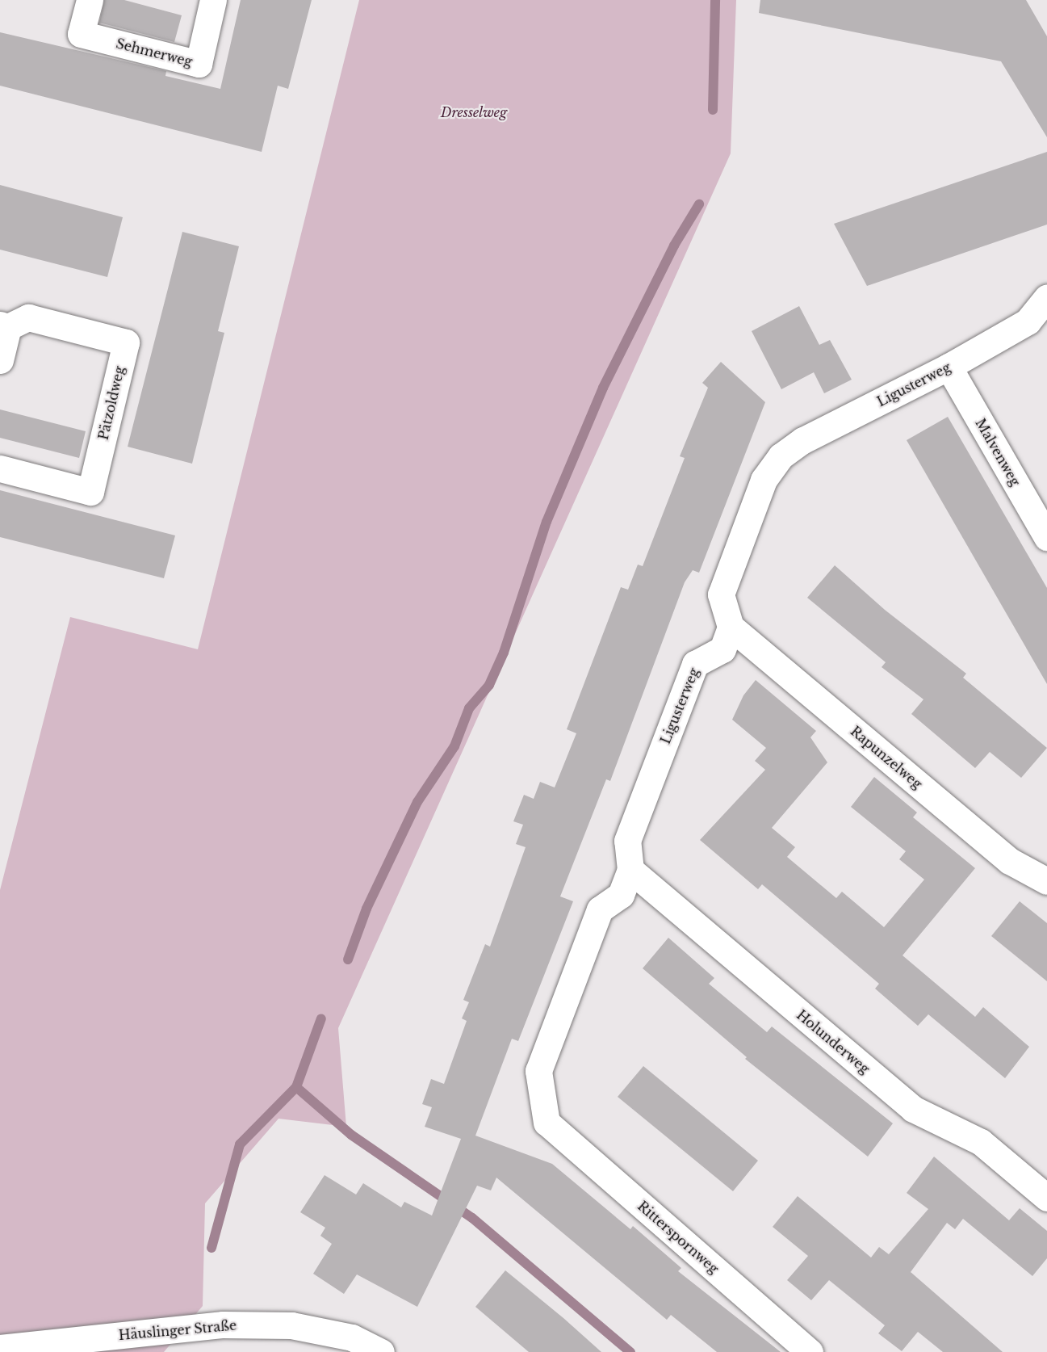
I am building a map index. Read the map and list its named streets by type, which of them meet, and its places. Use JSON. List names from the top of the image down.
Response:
{
  "streets": {
    "street": [
      "Sehmerweg",
      "Ligusterweg",
      "Pätzoldweg",
      "Malvenweg",
      "Rapunzelweg",
      "Holunderweg",
      "Ritterspornweg",
      "Häuslinger Straße"
    ]
  },
  "crossings": [
    ["Ligusterweg", "Malvenweg"],
    ["Ligusterweg", "Rapunzelweg"],
    ["Ligusterweg", "Holunderweg"],
    ["Ligusterweg", "Ritterspornweg"]
  ],
  "parks": ["Dresselweg"]
}
